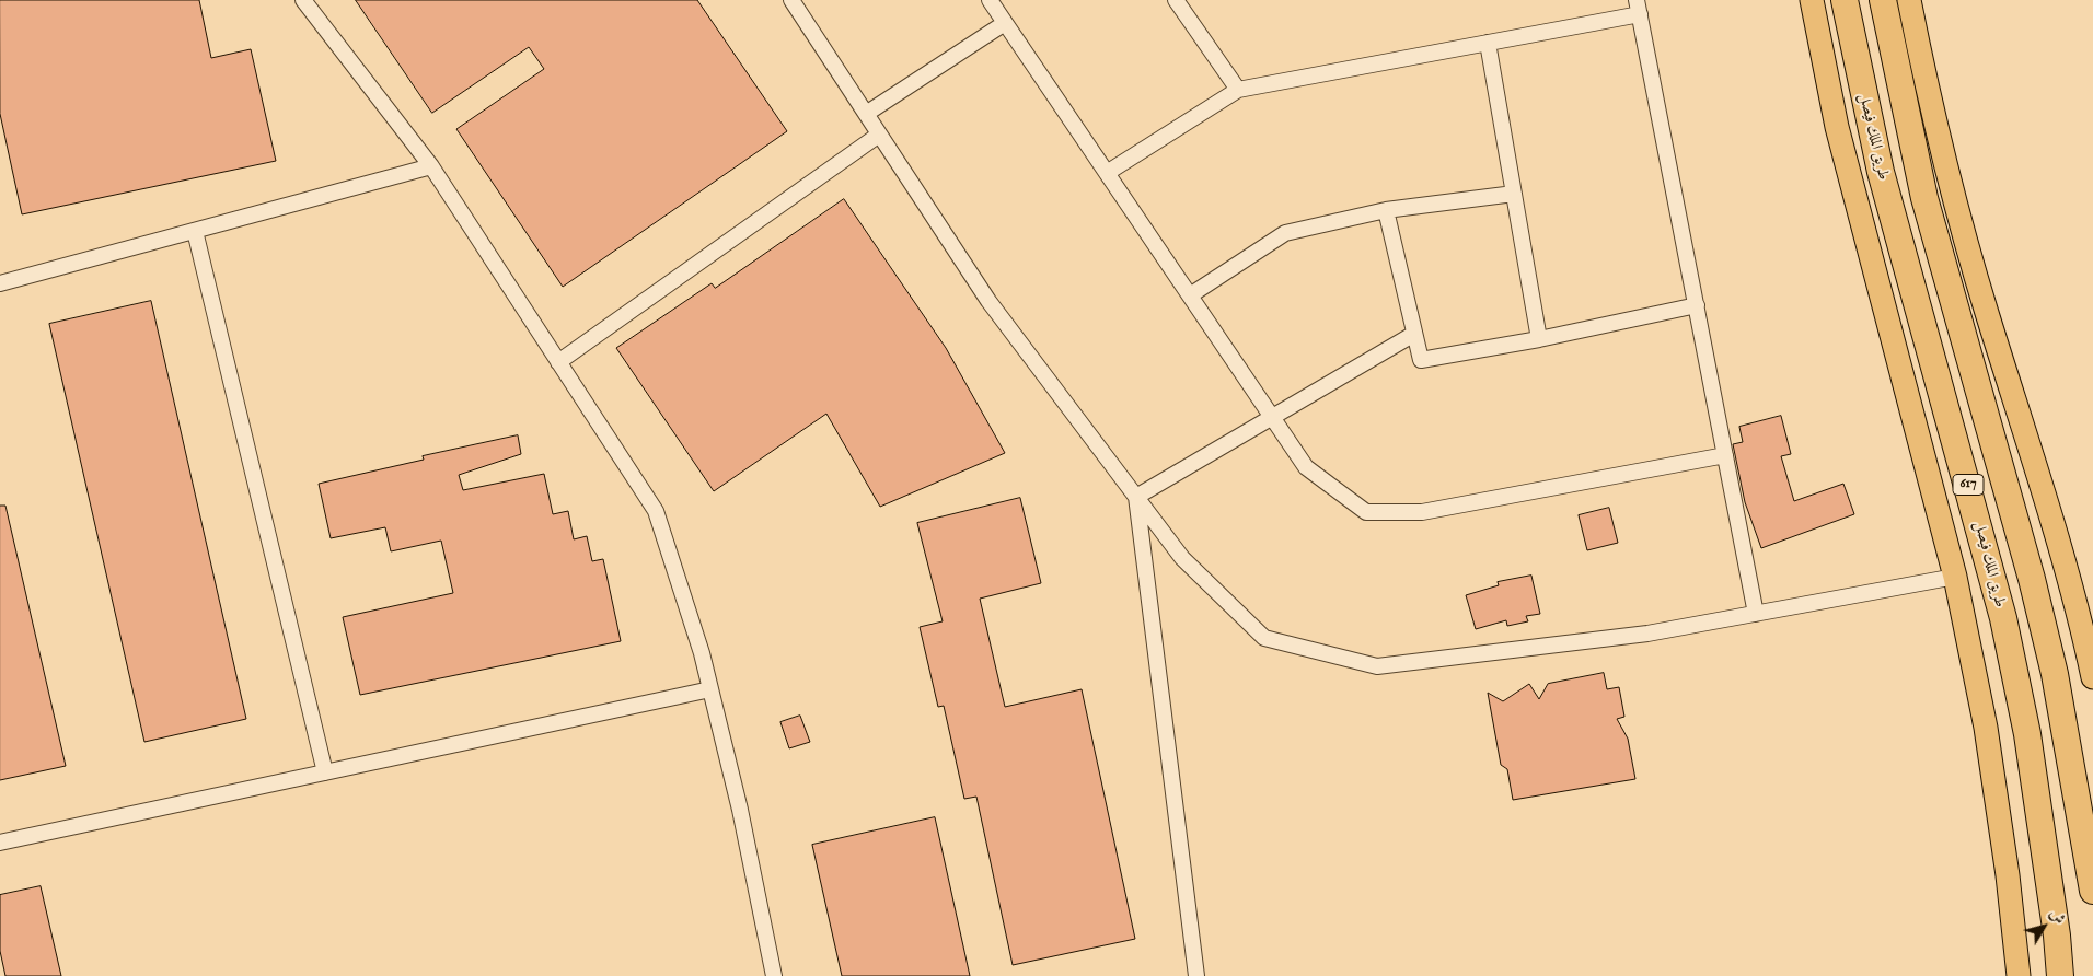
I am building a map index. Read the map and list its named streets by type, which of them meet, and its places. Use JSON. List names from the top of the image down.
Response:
{
  "streets": {
    "highway": ["طريق الملك فيصل", "617"]
  },
  "north": "top right"
}
